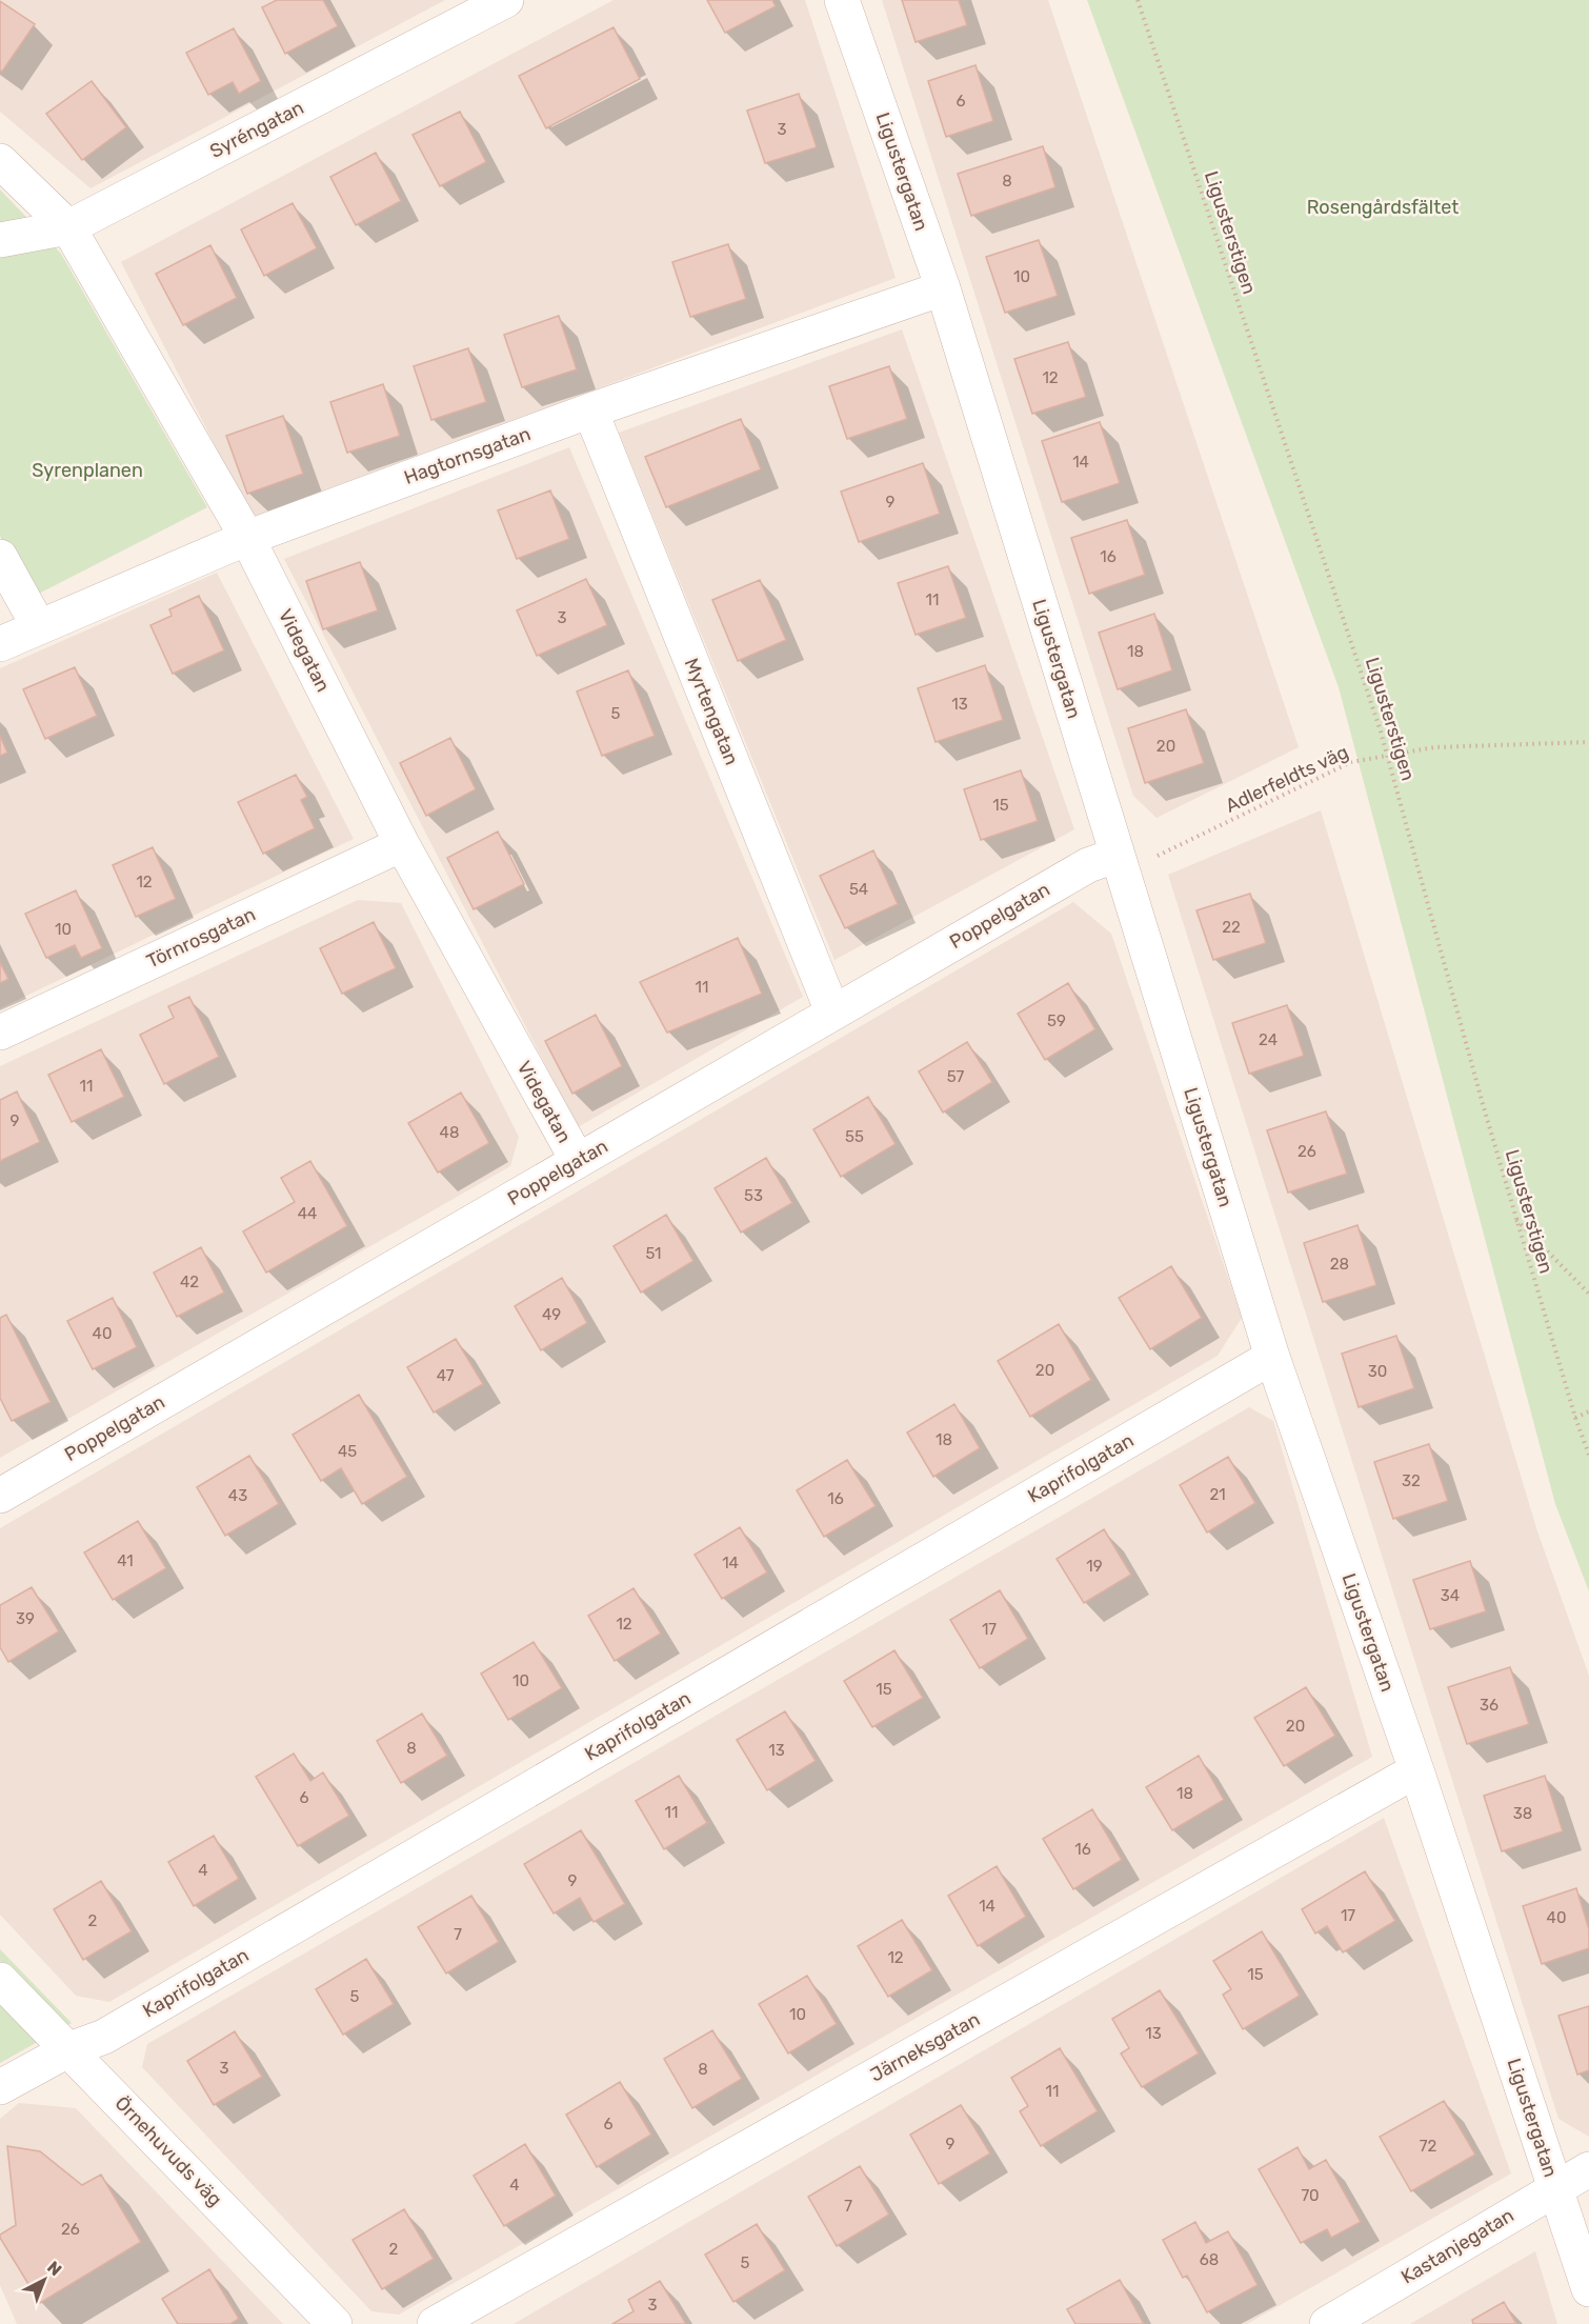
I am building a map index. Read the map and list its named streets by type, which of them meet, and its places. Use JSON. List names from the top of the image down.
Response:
{
  "streets": {
    "street": [
      "Syréngatan",
      "Ligustergatan",
      "Hagtornsgatan",
      "Videgatan",
      "Myrtengatan",
      "Poppelgatan",
      "Törnrosgatan",
      "Kaprifolgatan",
      "Järneksgatan",
      "Örnehuvuds väg",
      "Kastanjegatan"
    ],
    "path": ["Ligusterstigen", "Adlerfeldts väg"]
  },
  "crossings": [
    ["Syréngatan", "Videgatan"],
    ["Ligustergatan", "Hagtornsgatan"],
    ["Ligustergatan", "Adlerfeldts väg"],
    ["Ligustergatan", "Poppelgatan"],
    ["Ligustergatan", "Kaprifolgatan"],
    ["Ligustergatan", "Järneksgatan"],
    ["Ligustergatan", "Kastanjegatan"],
    ["Ligusterstigen", "Adlerfeldts väg"],
    ["Hagtornsgatan", "Videgatan"],
    ["Hagtornsgatan", "Myrtengatan"],
    ["Videgatan", "Poppelgatan"],
    ["Videgatan", "Törnrosgatan"],
    ["Myrtengatan", "Poppelgatan"],
    ["Adlerfeldts väg", "Poppelgatan"],
    ["Kaprifolgatan", "Örnehuvuds väg"]
  ],
  "parks": ["Rosengårdsfältet", "Syrenplanen"],
  "house_numbers": [
    "6",
    "3",
    "8",
    "10",
    "12",
    "14",
    "9",
    "16",
    "11",
    "3",
    "18",
    "13",
    "5",
    "20",
    "15",
    "12",
    "54",
    "22",
    "10",
    "11",
    "59",
    "24",
    "57",
    "11",
    "9",
    "48",
    "55",
    "26",
    "53",
    "44",
    "51",
    "28",
    "42",
    "49",
    "40",
    "20",
    "30",
    "47",
    "18",
    "45",
    "32",
    "21",
    "43",
    "16",
    "41",
    "14",
    "19",
    "34",
    "39",
    "12",
    "17",
    "10",
    "15",
    "36",
    "20",
    "8",
    "13",
    "18",
    "6",
    "11",
    "38",
    "16",
    "4",
    "9",
    "14",
    "17",
    "40",
    "2",
    "7",
    "12",
    "15",
    "5",
    "10",
    "13",
    "3",
    "8",
    "11",
    "6",
    "9",
    "72",
    "4",
    "70",
    "7",
    "26",
    "2",
    "68",
    "5",
    "3"
  ],
  "north": "top right"
}
